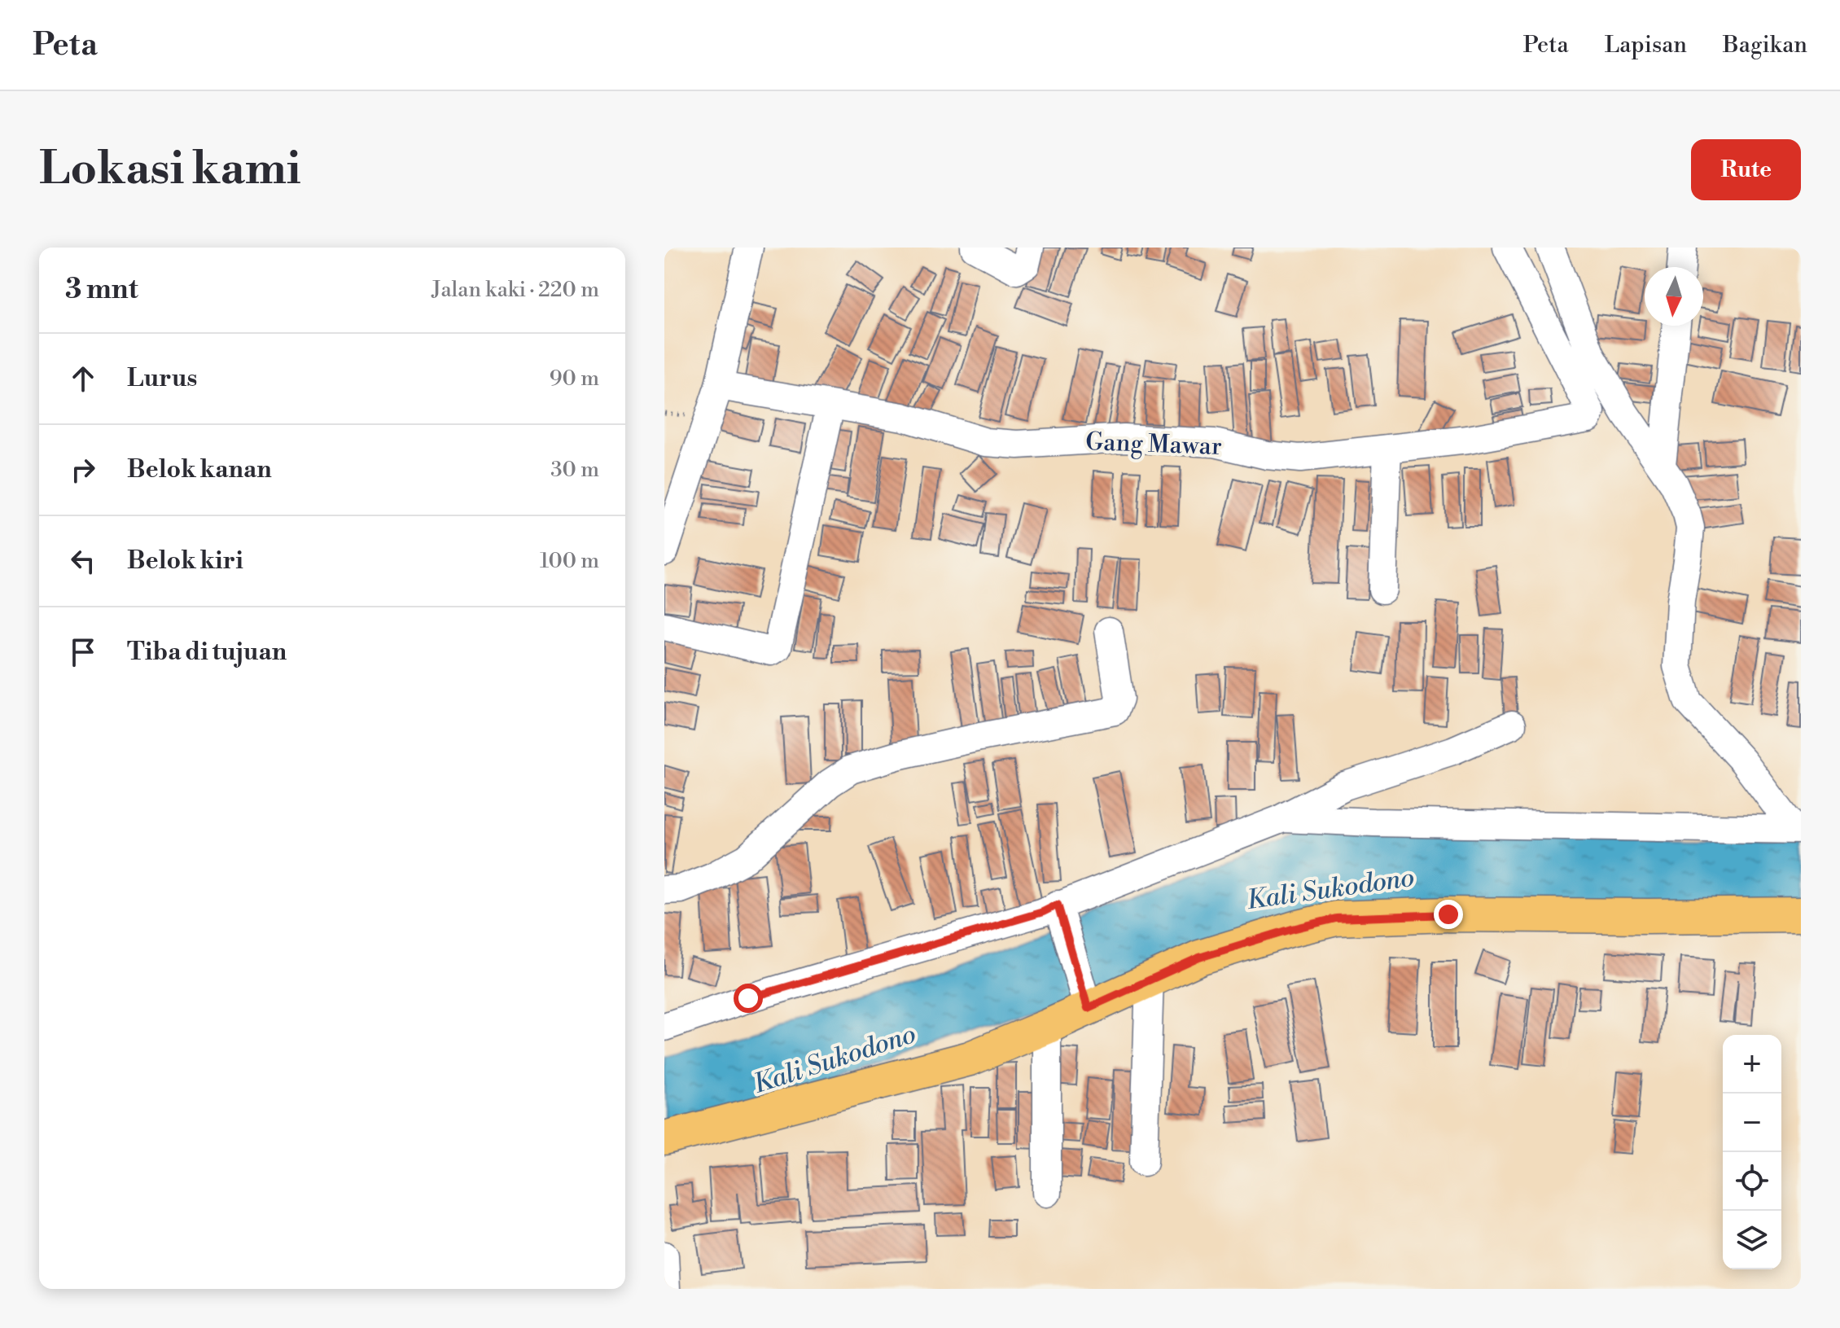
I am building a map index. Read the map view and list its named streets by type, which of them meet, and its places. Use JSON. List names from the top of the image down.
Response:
{
  "streets": {
    "street": ["Gang Mawar"]
  },
  "water": ["Kali Sukodono"],
  "north": "bottom",
  "page": {
    "header": "Peta",
    "nav": ["Peta", "Lapisan", "Bagikan"],
    "buttons": "Rute",
    "title": "Lokasi kami",
    "heading": ["3 mnt", "Jalan kaki · 220 m"],
    "list": [
      ["Lurus", "90 m"],
      ["Belok kanan", "30 m"],
      ["Belok kiri", "100 m"],
      "Tiba di tujuan"
    ],
    "map_buttons": ["+", "−"]
  }
}
